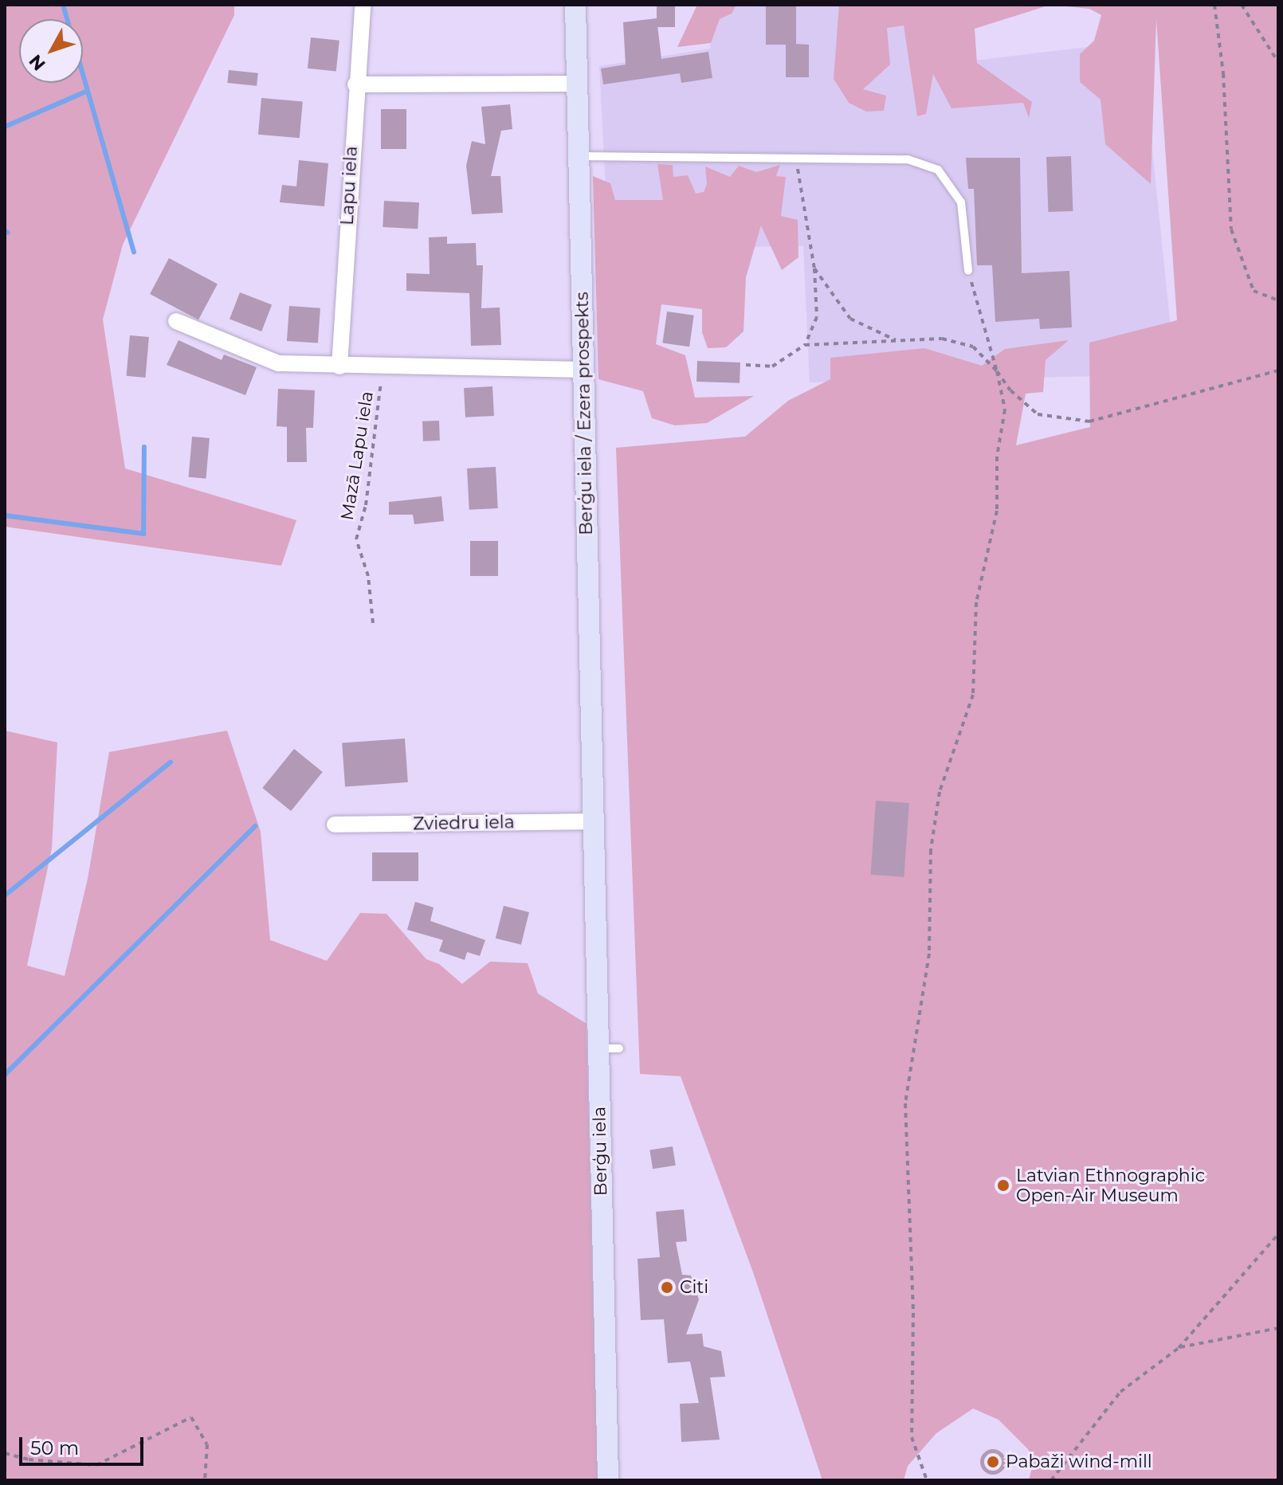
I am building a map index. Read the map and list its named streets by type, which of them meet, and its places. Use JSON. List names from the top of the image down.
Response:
{
  "streets": {
    "main road": ["Berģu iela / Ezera prospekts", "Berģu iela"],
    "street": ["Lapu iela", "Zviedru iela"],
    "path": ["Mazā Lapu iela"]
  },
  "crossings": [
    ["Berģu iela / Ezera prospekts", "Zviedru iela"],
    ["Berģu iela / Ezera prospekts", "Berģu iela"],
    ["Zviedru iela", "Berģu iela"]
  ],
  "places": ["Latvian Ethnographic Open-Air Museum", "Citi", "Pabaži wind-mill"],
  "scale_bar": "50 m",
  "north": "bottom left"
}
